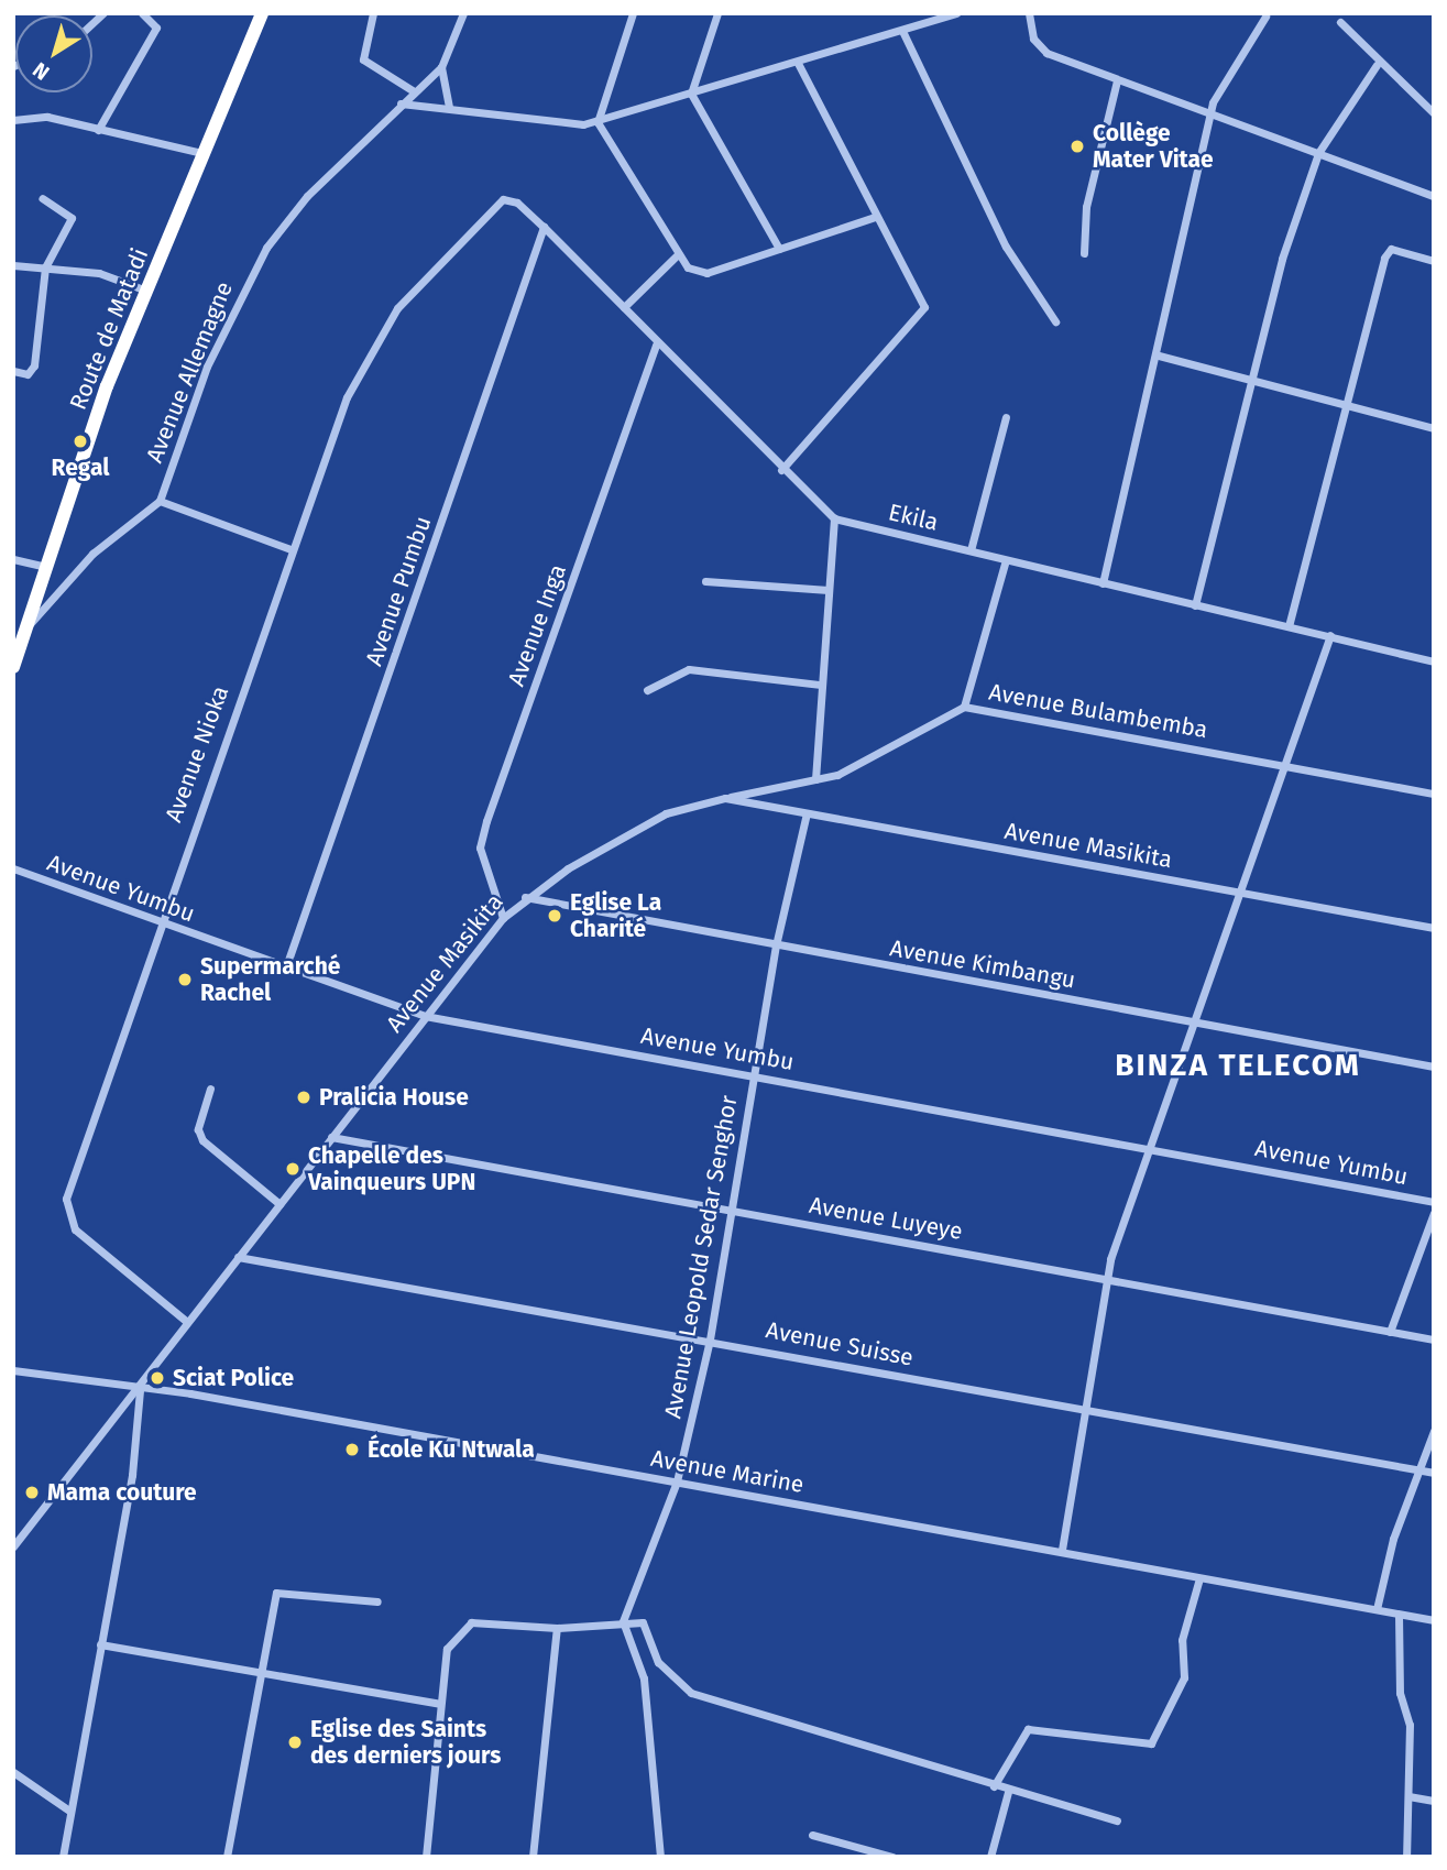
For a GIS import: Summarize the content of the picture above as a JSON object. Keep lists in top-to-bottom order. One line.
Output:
{"streets":{"highway":["Route de Matadi"],"street":["Avenue Allemagne","Ekila","Avenue Pumbu","Avenue Inga","Avenue Bulambemba","Avenue Nioka","Avenue Masikita","Avenue Yumbu","Avenue Kimbangu","Avenue Luyeye","Avenue Leopold Sedar Senghor","Avenue Suisse","Avenue Marine"]},"crossings":[["Ekila","Avenue Pumbu"],["Ekila","Avenue Inga"],["Ekila","Avenue Nioka"],["Avenue Pumbu","Avenue Yumbu"],["Avenue Inga","Avenue Masikita"],["Avenue Bulambemba","Avenue Masikita"],["Avenue Nioka","Avenue Masikita"],["Avenue Nioka","Avenue Yumbu"],["Avenue Masikita","Avenue Yumbu"],["Avenue Masikita","Avenue Kimbangu"],["Avenue Masikita","Avenue Luyeye"],["Avenue Masikita","Avenue Leopold Sedar Senghor"],["Avenue Masikita","Avenue Suisse"],["Avenue Masikita","Avenue Marine"],["Avenue Yumbu","Avenue Leopold Sedar Senghor"],["Avenue Kimbangu","Avenue Leopold Sedar Senghor"],["Avenue Luyeye","Avenue Leopold Sedar Senghor"],["Avenue Leopold Sedar Senghor","Avenue Suisse"],["Avenue Leopold Sedar Senghor","Avenue Marine"]],"districts":["BINZA TELECOM"],"places":["Collège Mater Vitae","Regal","Eglise La Charité","Supermarché Rachel","Pralicia House","Chapelle des Vainqueurs UPN","Sciat Police","École Ku Ntwala","Mama couture","Eglise des Saints des derniers jours"],"north":"bottom left"}
